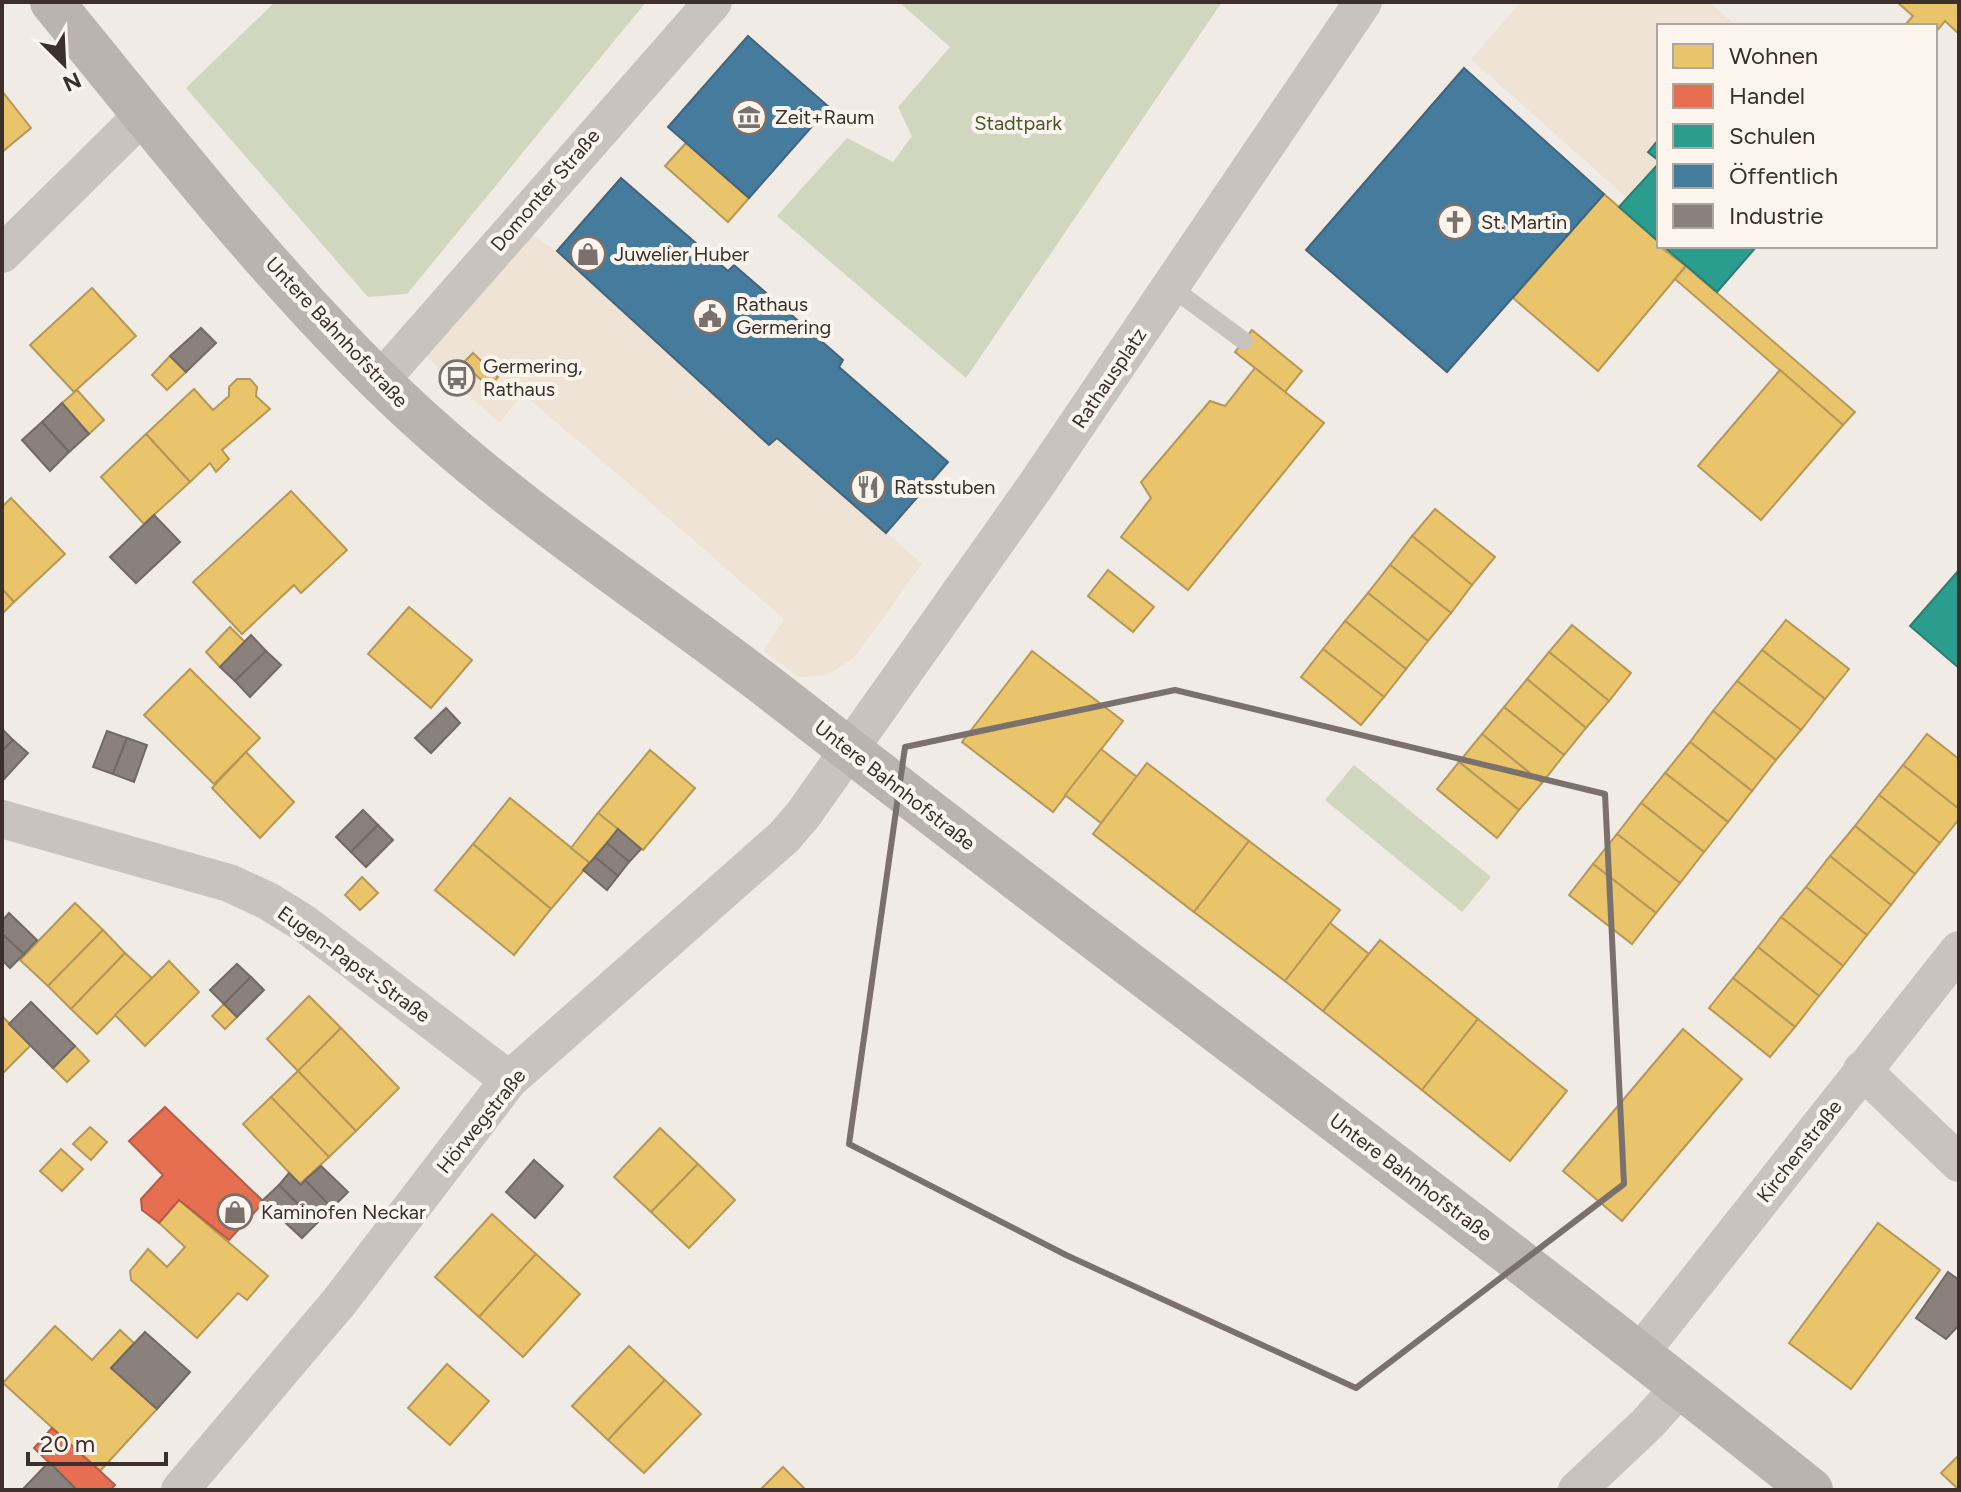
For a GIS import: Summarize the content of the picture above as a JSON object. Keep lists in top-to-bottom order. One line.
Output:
{"streets":{"street":["Domonter Straße","Untere Bahnhofstraße","Rathausplatz","Eugen-Papst-Straße","Hörwegstraße","Kirchenstraße"]},"crossings":[["Domonter Straße","Untere Bahnhofstraße"],["Untere Bahnhofstraße","Rathausplatz"],["Untere Bahnhofstraße","Hörwegstraße"],["Untere Bahnhofstraße","Kirchenstraße"],["Rathausplatz","Hörwegstraße"],["Eugen-Papst-Straße","Hörwegstraße"]],"parks":["Stadtpark"],"places":{"museum":["Zeit+Raum"],"church":["St. Martin"],"shop":["Juwelier Huber","Kaminofen Neckar"],"public building":["Rathaus Germering"],"bus stop":["Germering, Rathaus"],"restaurant":["Ratsstuben"]},"legend":["Wohnen","Handel","Schulen","Öffentlich","Industrie"],"scale_bar":"20 m","north":"bottom right"}
